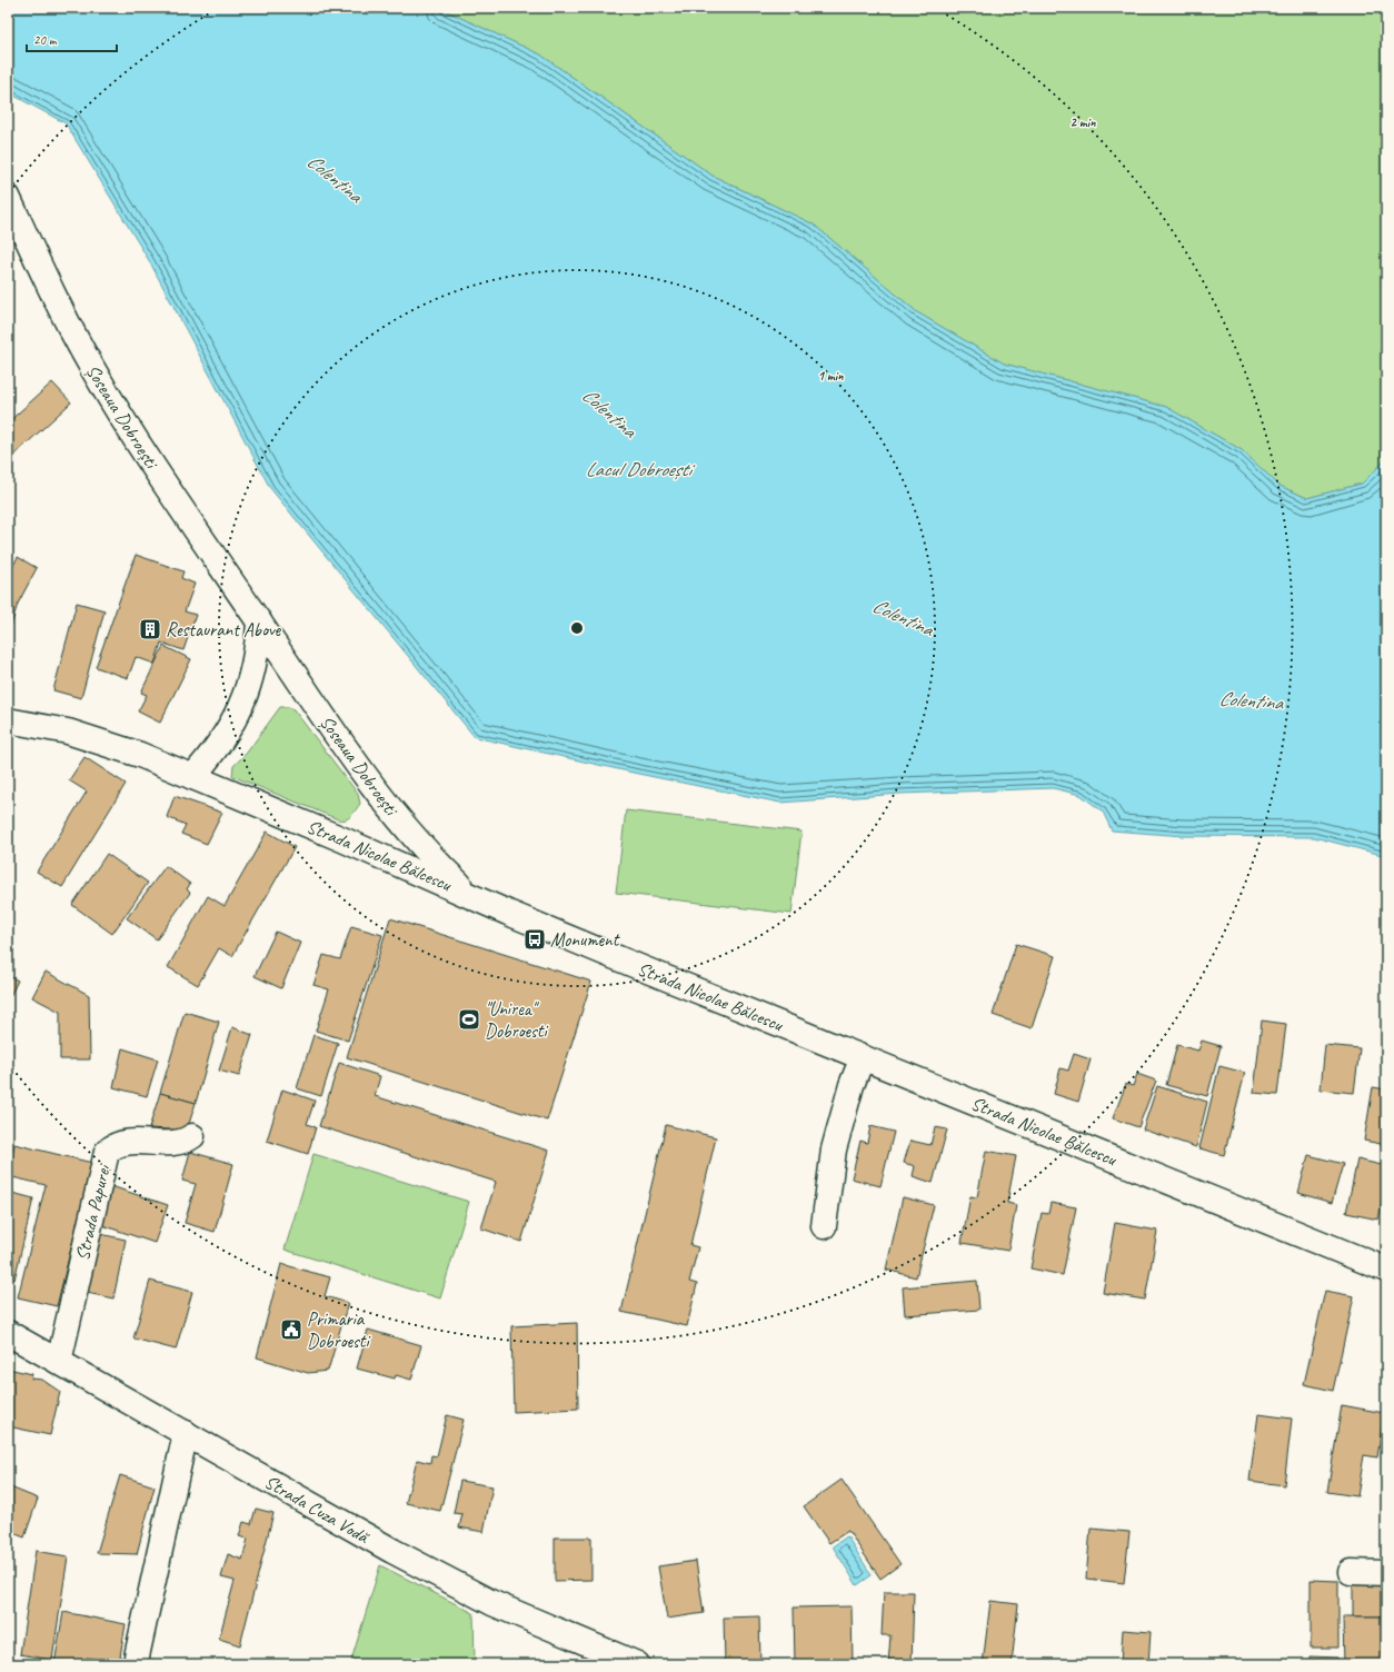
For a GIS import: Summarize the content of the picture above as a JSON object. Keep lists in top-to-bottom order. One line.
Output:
{"streets":{"street":["Șoseaua Dobroești","Strada Nicolae Bălcescu","Strada Papurei","Strada Cuza Vodă"]},"crossings":[["Șoseaua Dobroești","Strada Nicolae Bălcescu"],["Strada Papurei","Strada Cuza Vodă"]],"water":["Colentina","Lacul Dobroești"],"places":{"building":["Restaurant Above"],"bus stop":["Monument"],"sports":["\"Unirea\" Dobroesti"],"public building":["Primaria Dobroesti"]},"scale_bar":"20 m","rings":["2 min","1 min"]}
